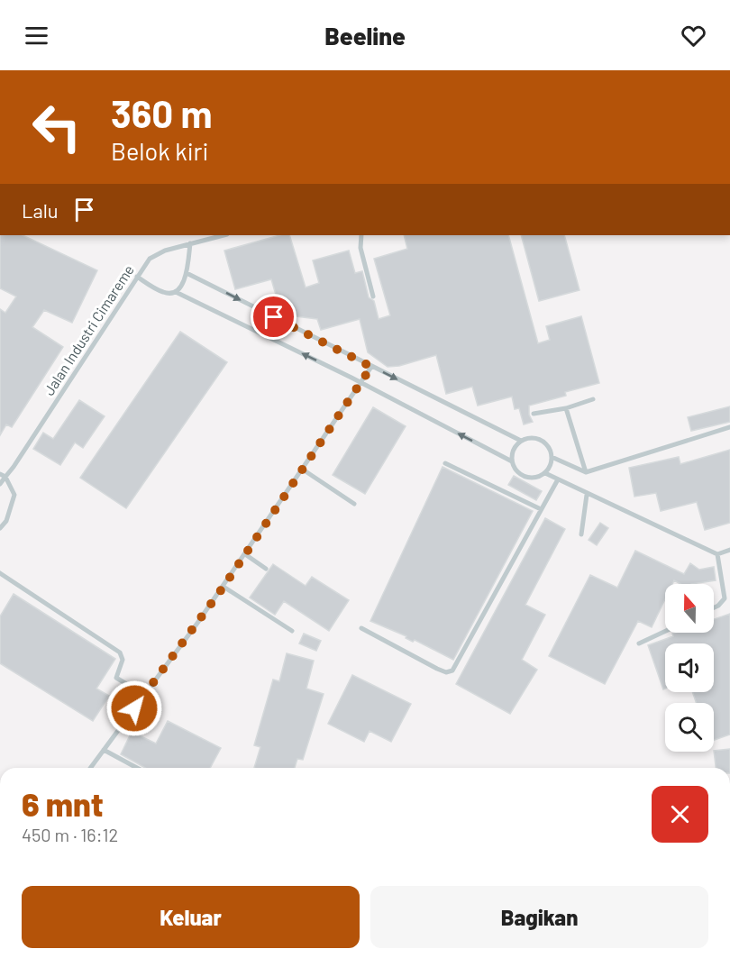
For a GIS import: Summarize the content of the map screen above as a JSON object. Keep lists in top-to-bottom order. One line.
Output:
{"streets":{"lane":["Jalan Industri Cimareme"]},"north":"top","page":{"header":"Beeline","turn":["360 m","Belok kiri"],"then":"Lalu","heading":["6 mnt","450 m · 16:12"],"buttons":["Keluar","Bagikan"]}}
